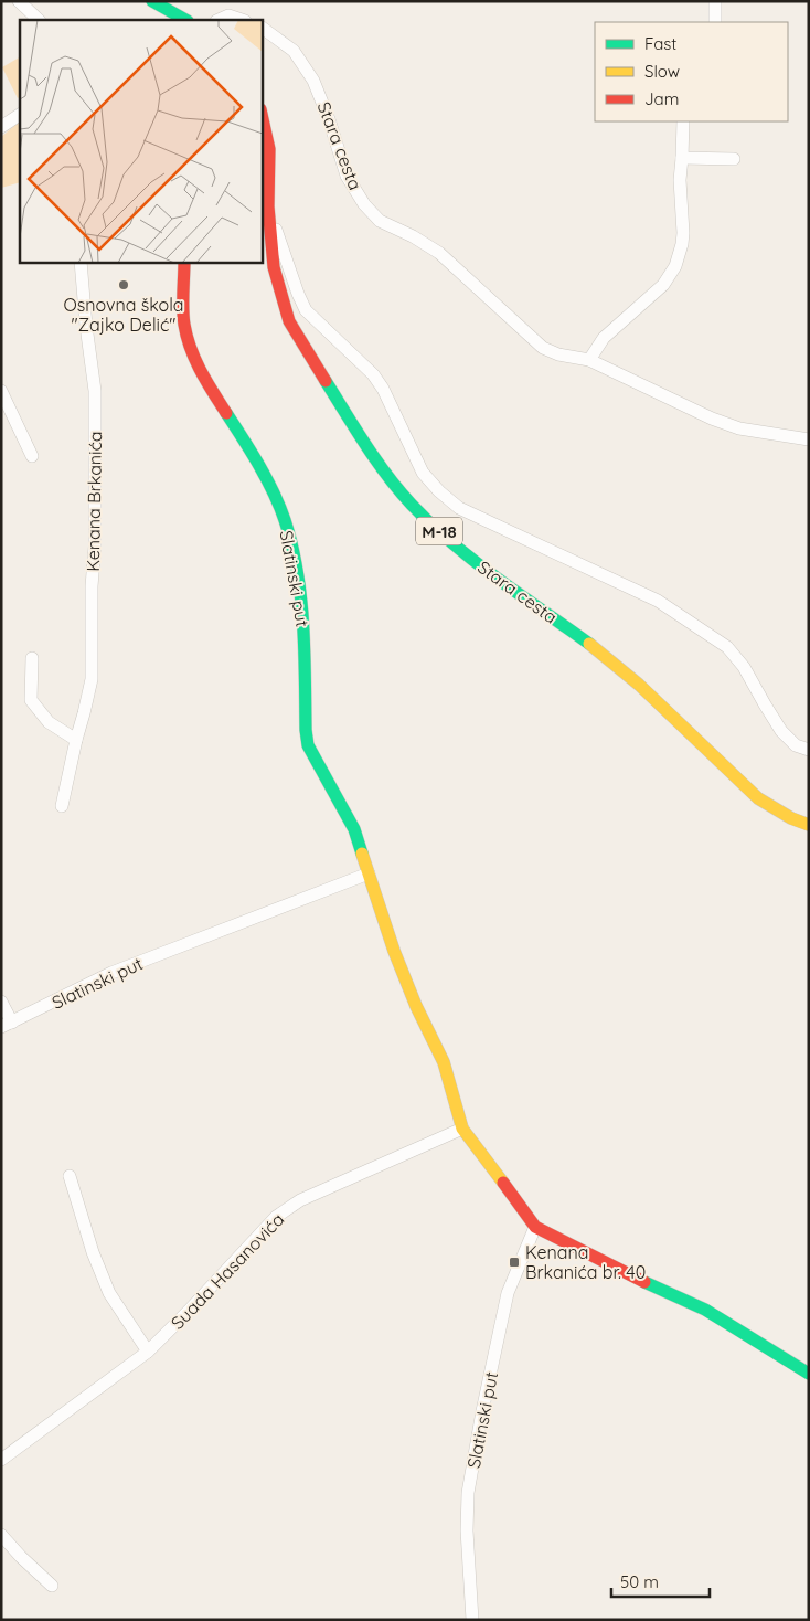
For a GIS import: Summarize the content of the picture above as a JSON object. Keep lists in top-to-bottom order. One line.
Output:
{"streets":{"street":["Stara cesta","Kenana Brkanića","M-18","Slatinski put","Suada Hasanovića"]},"crossings":[["Slatinski put","Suada Hasanovića"]],"places":{"other":["Osnovna škola \"Zajko Delić\""],"transit":["Kenana Brkanića br. 40"]},"legend":["Fast","Slow","Jam"],"scale_bar":"50 m"}
